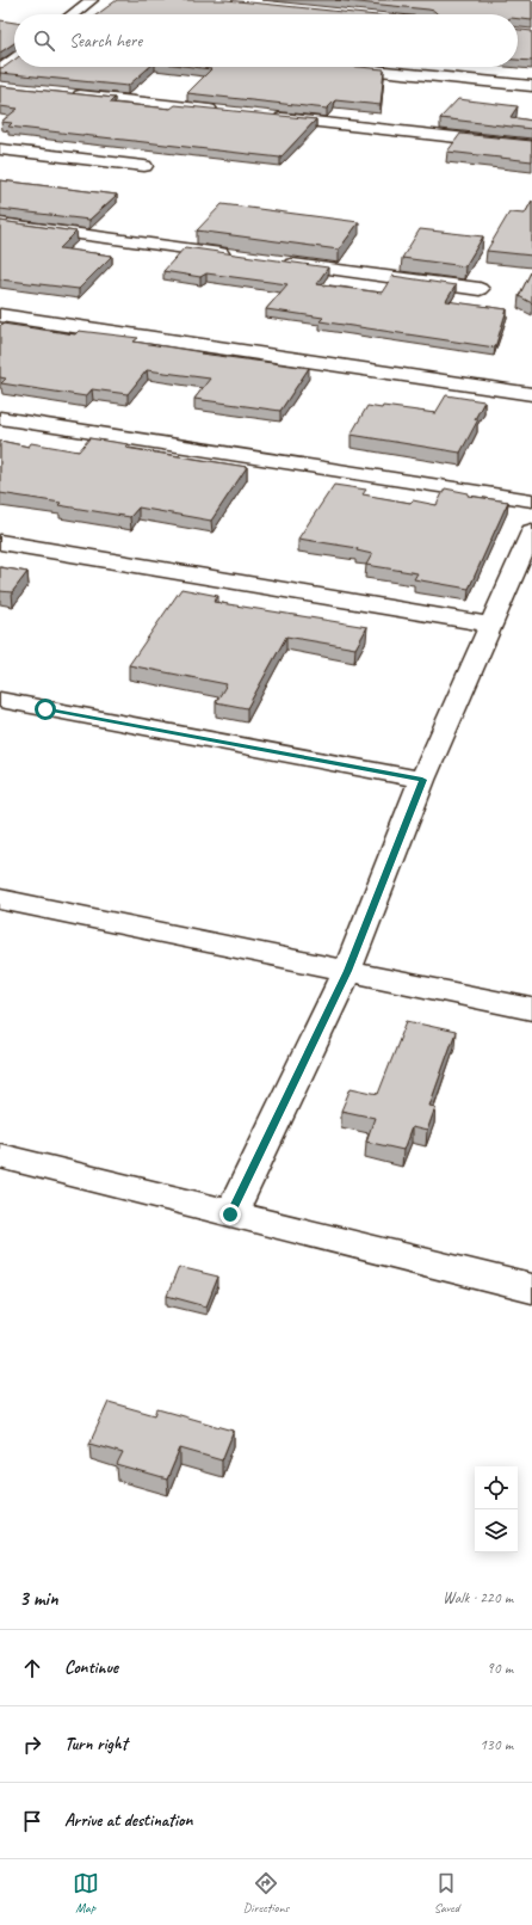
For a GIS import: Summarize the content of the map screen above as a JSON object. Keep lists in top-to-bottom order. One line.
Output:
{"page":{"search":"Search here","heading":["3 min","Walk · 220 m"],"list":[["Continue","90 m"],["Turn right","130 m"],"Arrive at destination"],"nav":["Map","Directions","Saved"]}}
